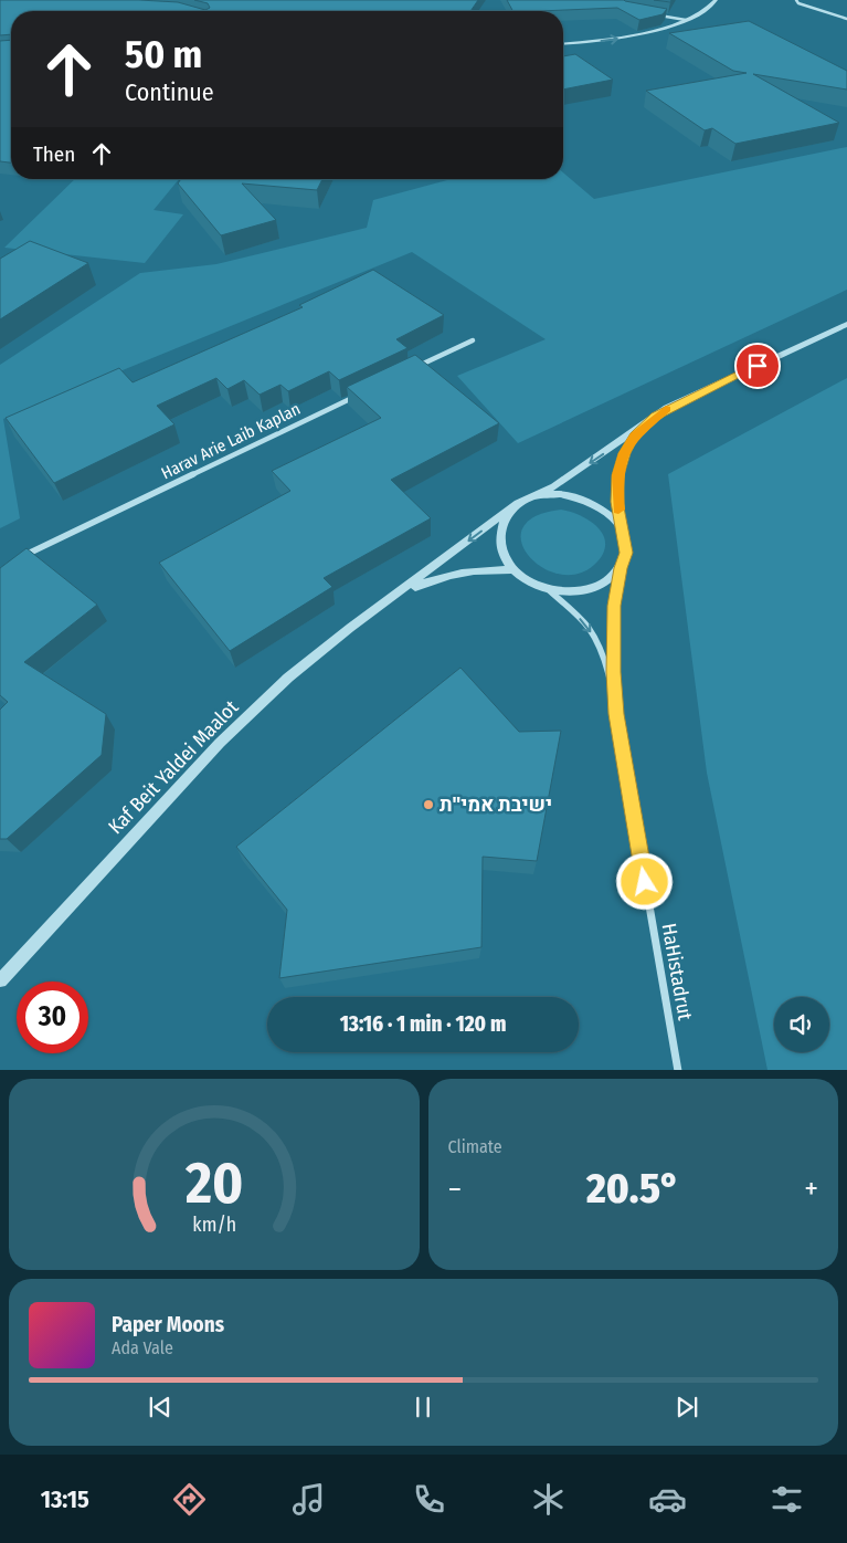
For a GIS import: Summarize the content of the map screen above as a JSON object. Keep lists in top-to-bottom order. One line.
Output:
{"streets":{"street":["Harav Arie Laib Kaplan","Kaf Beit Yaldei Maalot","HaHistadrut"]},"crossings":[["Kaf Beit Yaldei Maalot","HaHistadrut"]],"places":["ישיבת אמי\"ת"],"page":{"turn":["50 m","Continue"],"then":"Then","limit":"30","trip":"13:16 · 1 min · 120 m","tile":"Climate","heat":["−","20.5°","+"],"song":["Paper Moons","Ada Vale"],"tabs":"13:15","gauge":["20","km/h"]}}
